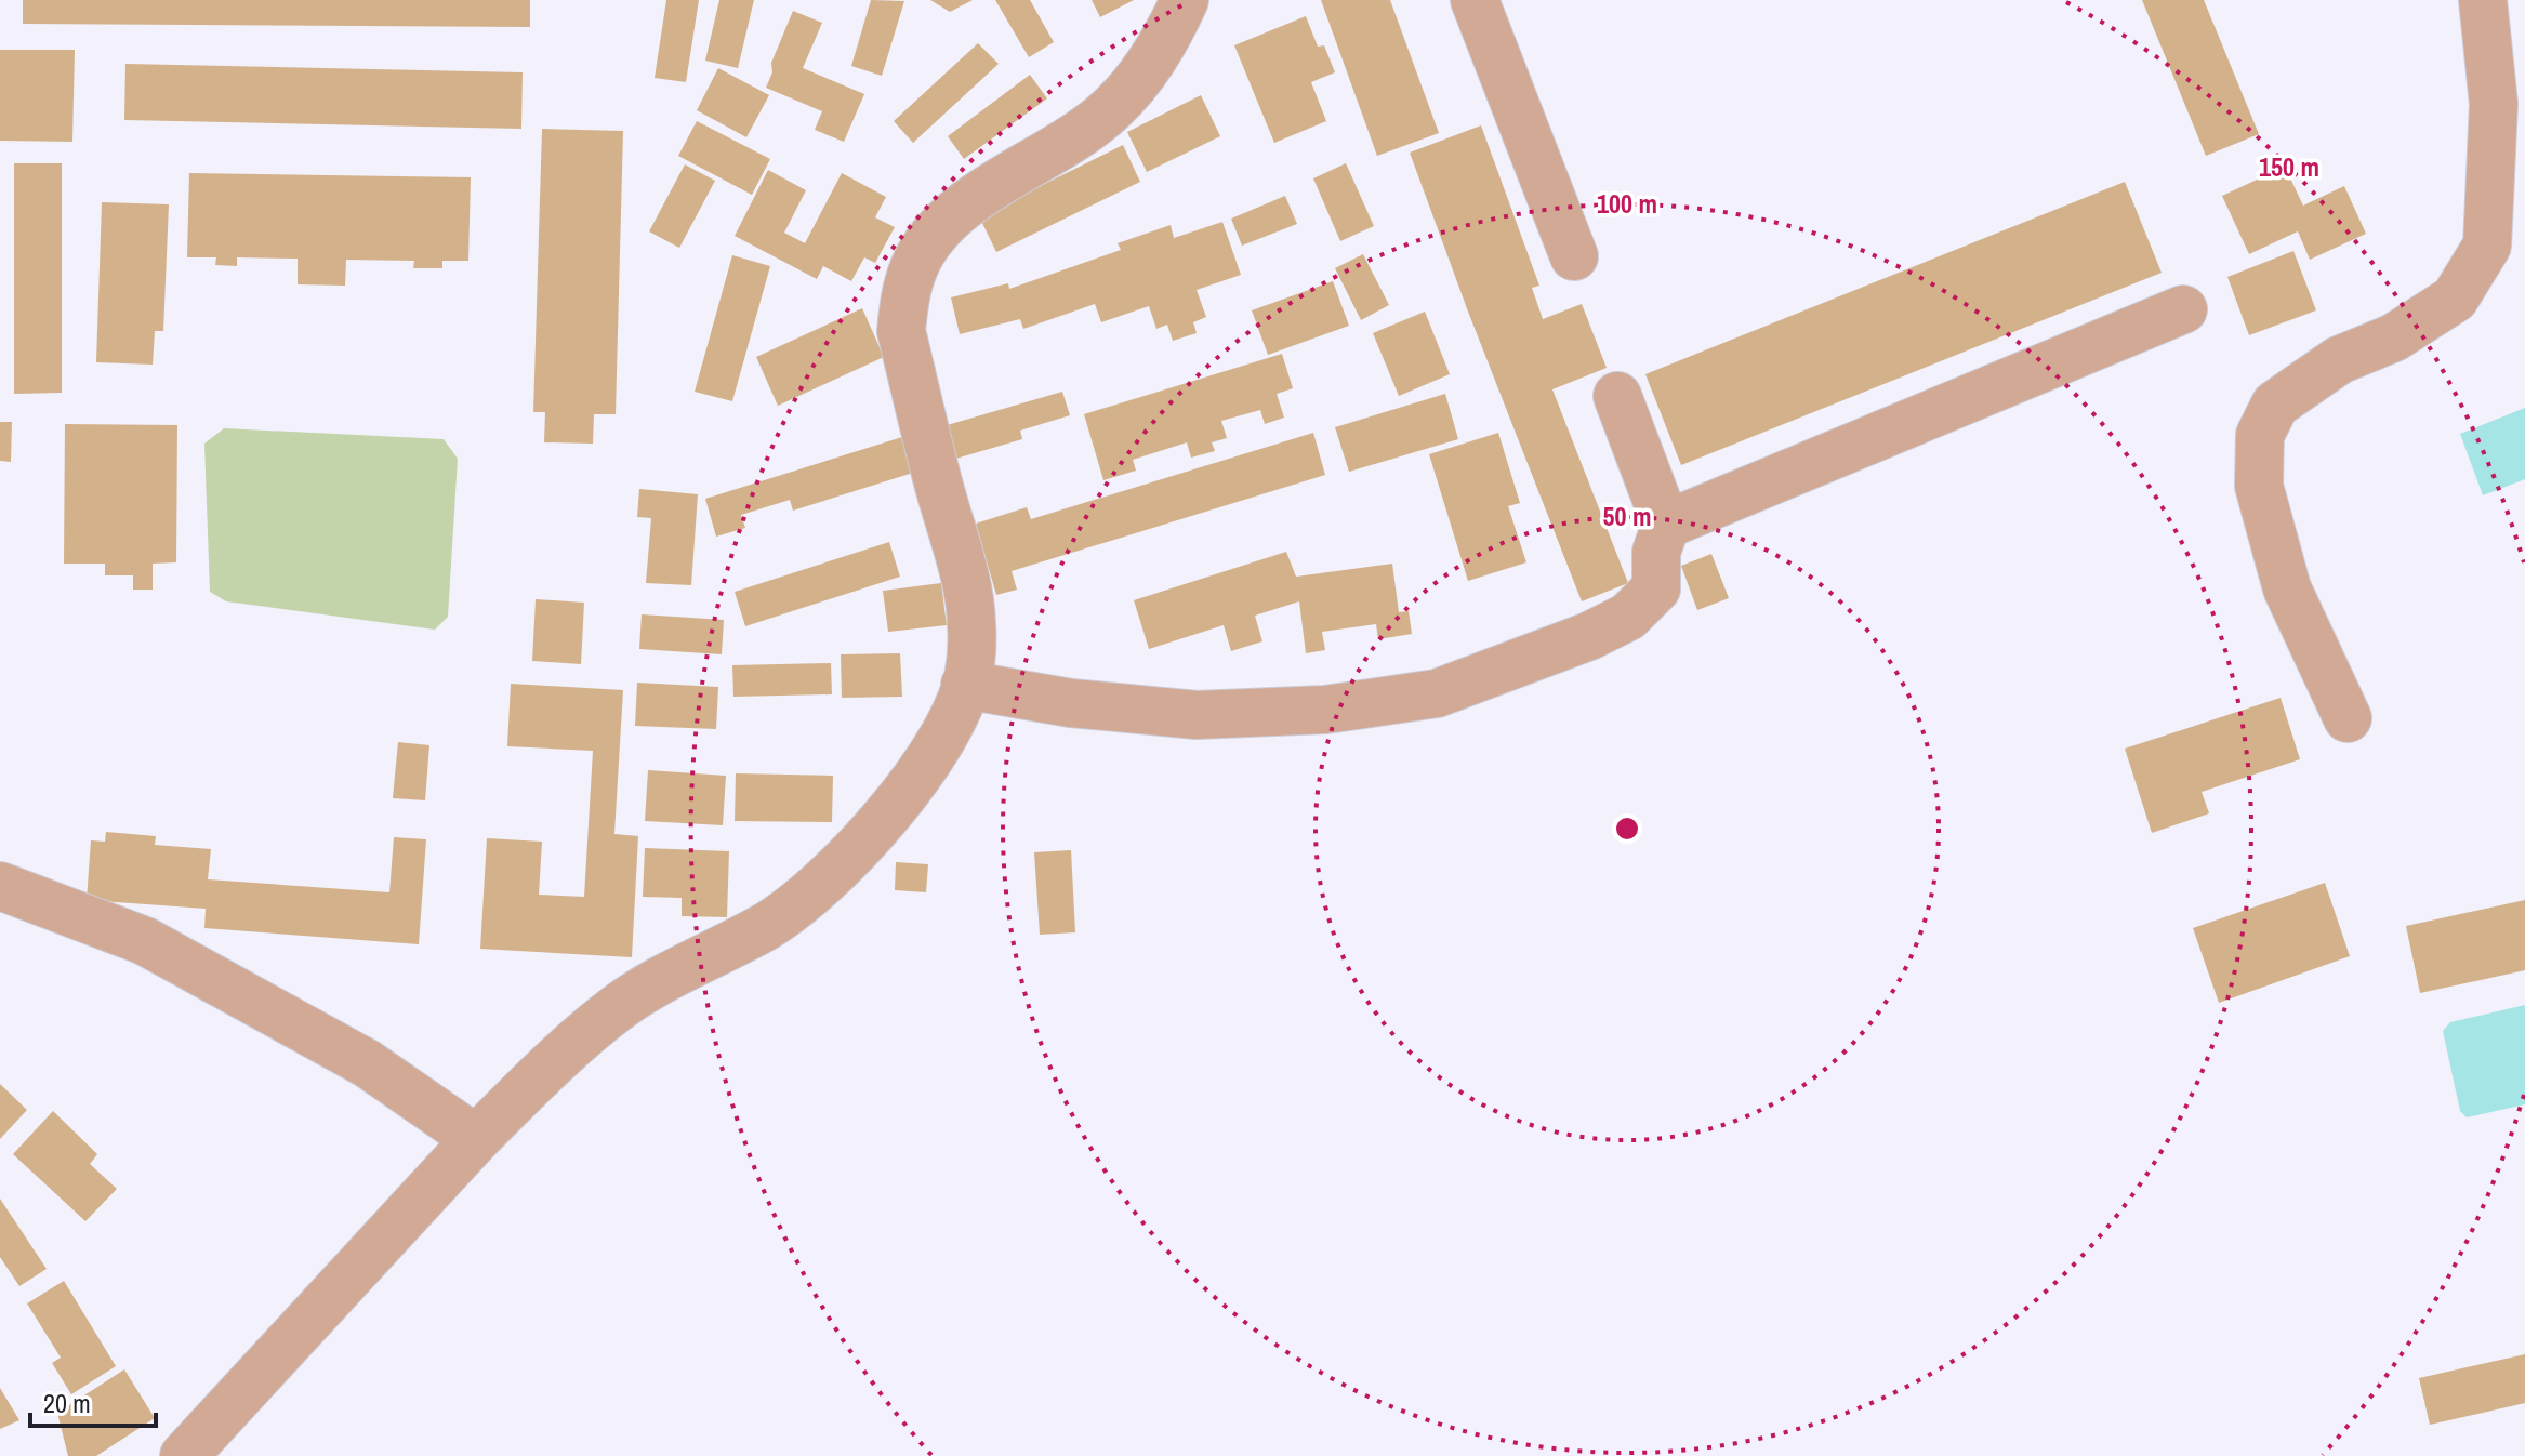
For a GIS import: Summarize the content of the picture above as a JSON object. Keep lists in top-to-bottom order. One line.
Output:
{"scale_bar":"20 m","rings":["150 m","100 m","50 m"]}
